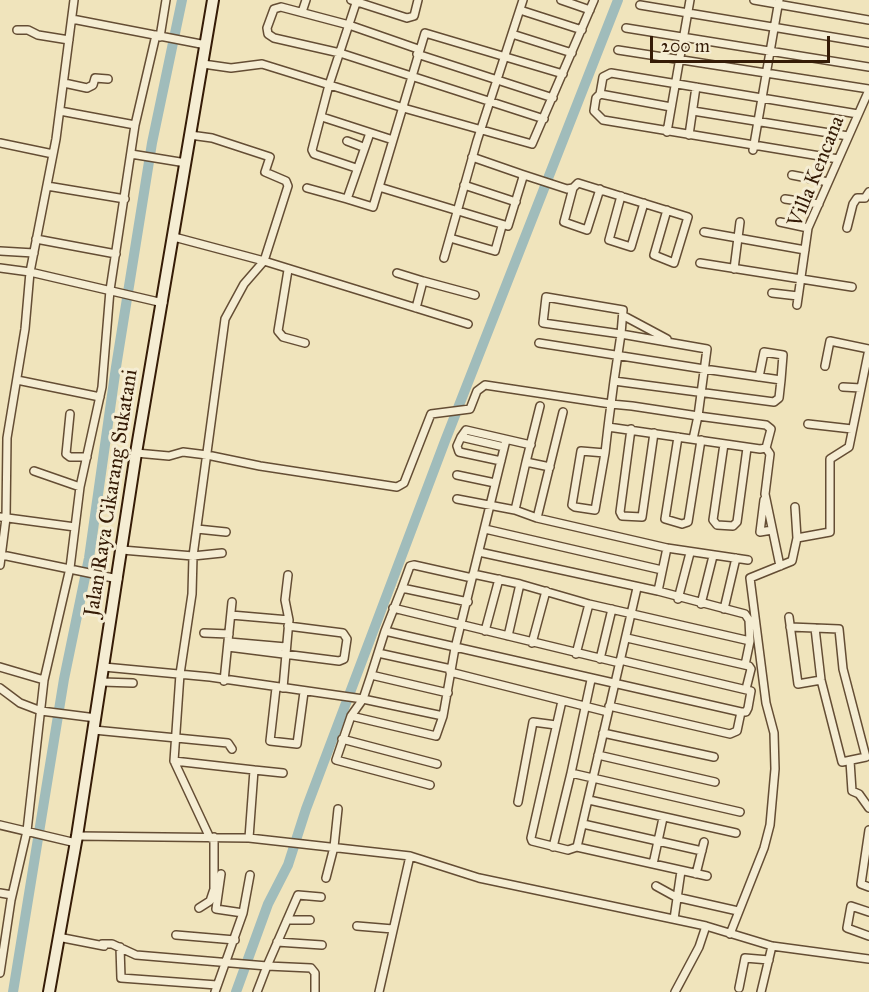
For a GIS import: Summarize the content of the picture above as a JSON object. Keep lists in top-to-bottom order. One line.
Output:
{"streets":{"main road":["Jalan Raya Cikarang Sukatani"],"street":["Villa Kencana"]},"scale_bar":"200 m"}
